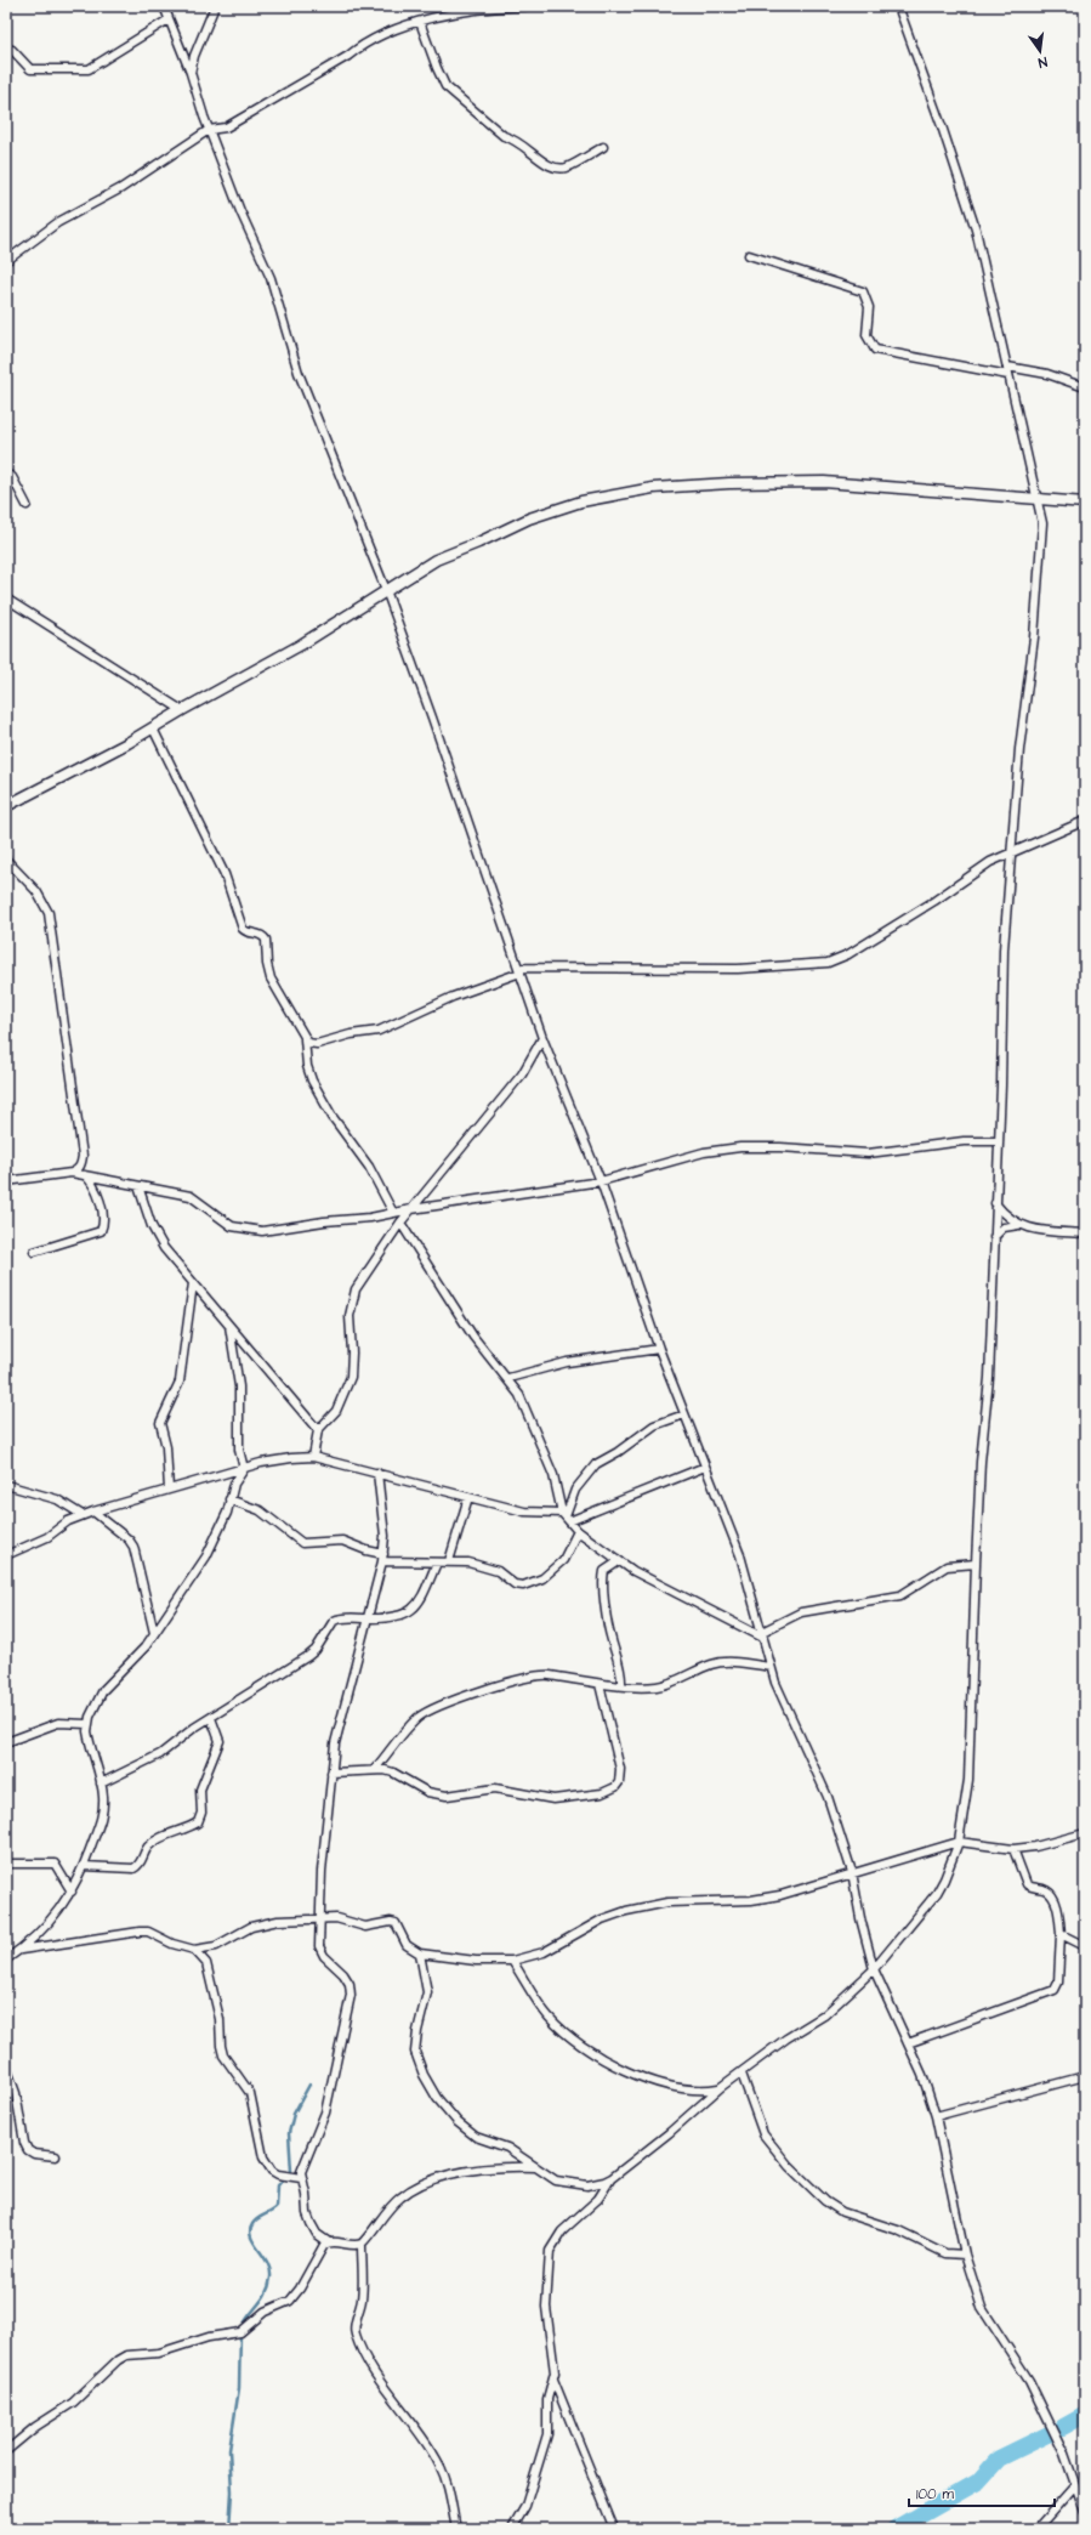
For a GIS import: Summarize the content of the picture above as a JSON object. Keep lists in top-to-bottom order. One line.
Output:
{"scale_bar":"100 m","north":"bottom"}
